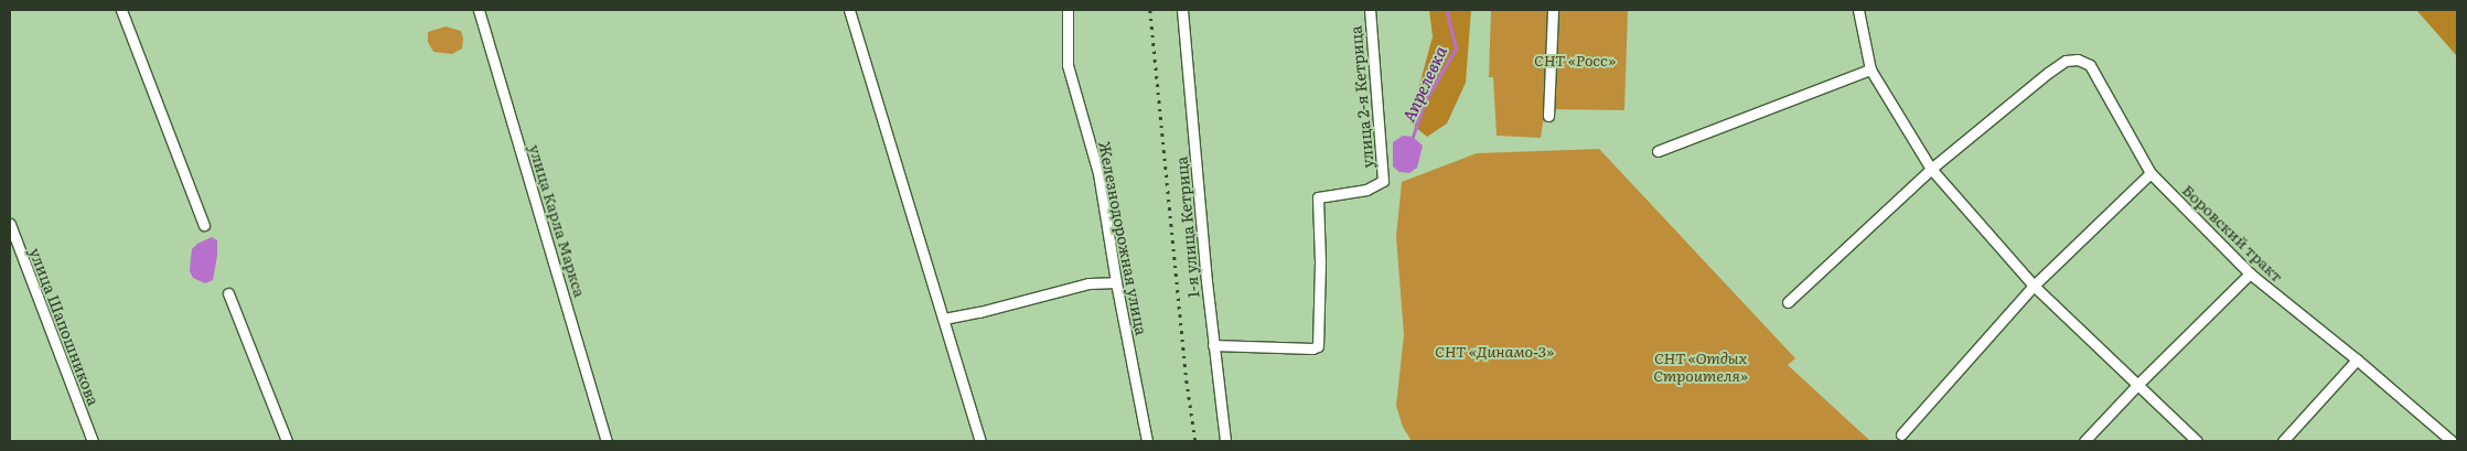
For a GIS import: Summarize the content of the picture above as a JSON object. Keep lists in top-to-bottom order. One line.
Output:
{"streets":{"street":["улица 2-я Кетрица","улица Карла Маркса","1-я улица Кетрица","Боровский тракт","Железнодорожная улица","улица Шапошникова"]},"crossings":[["улица 2-я Кетрица","1-я улица Кетрица"]],"water":["Апрелевка"],"parks":["СНТ «Росс»","СНТ «Динамо-3»","СНТ «Отдых Строителя»"]}
